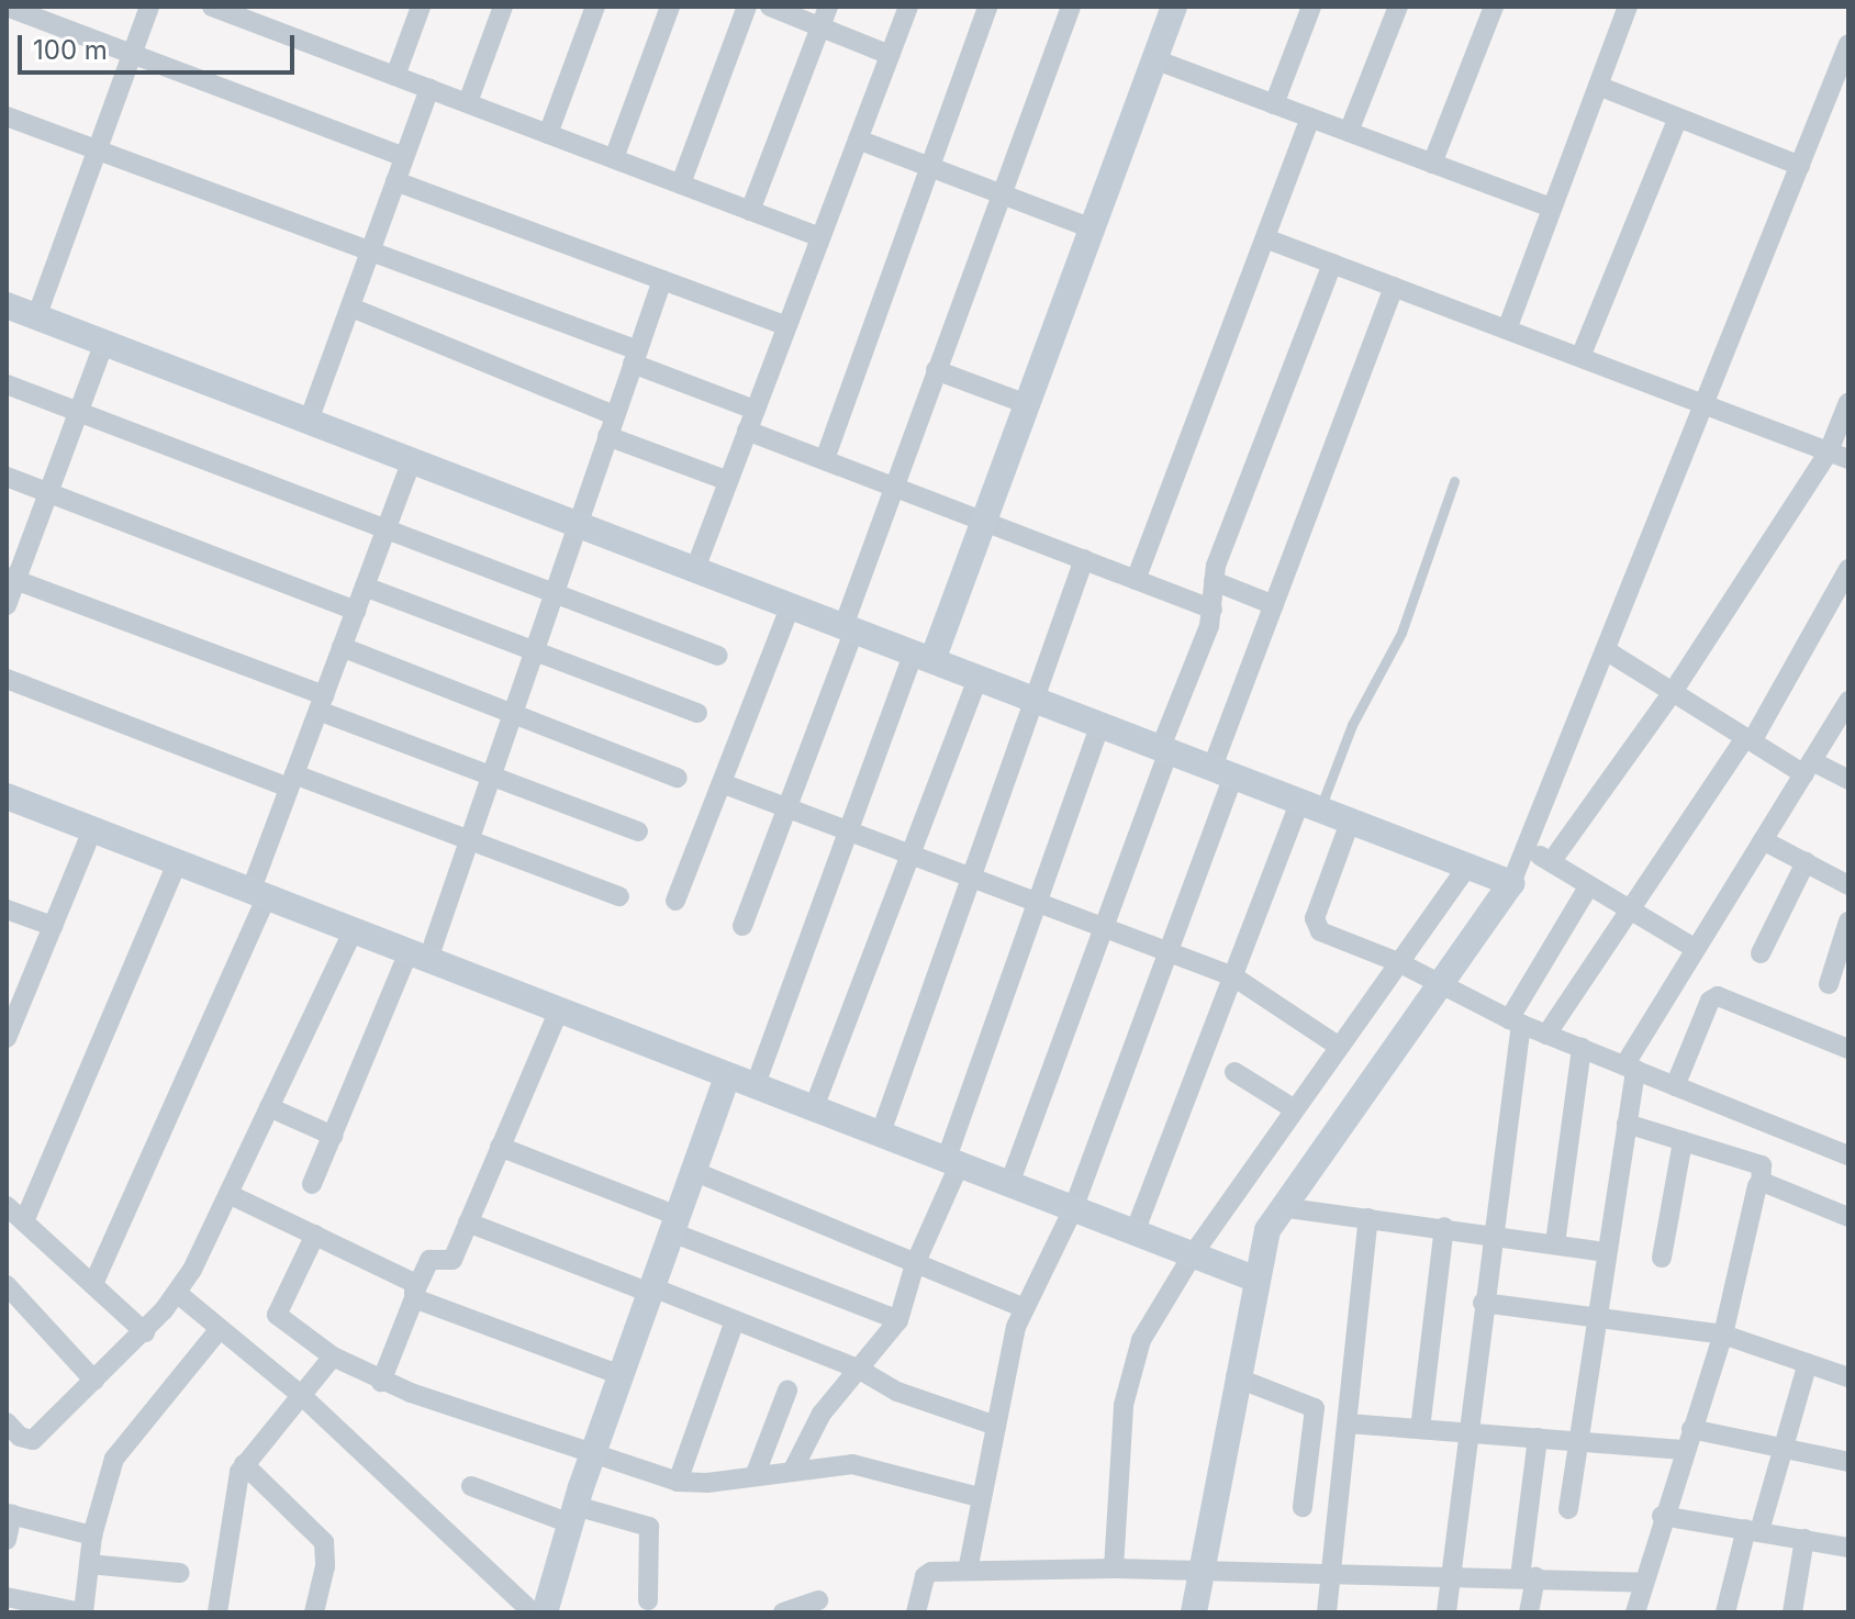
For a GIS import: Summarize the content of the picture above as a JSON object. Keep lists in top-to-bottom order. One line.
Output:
{"scale_bar":"100 m"}
